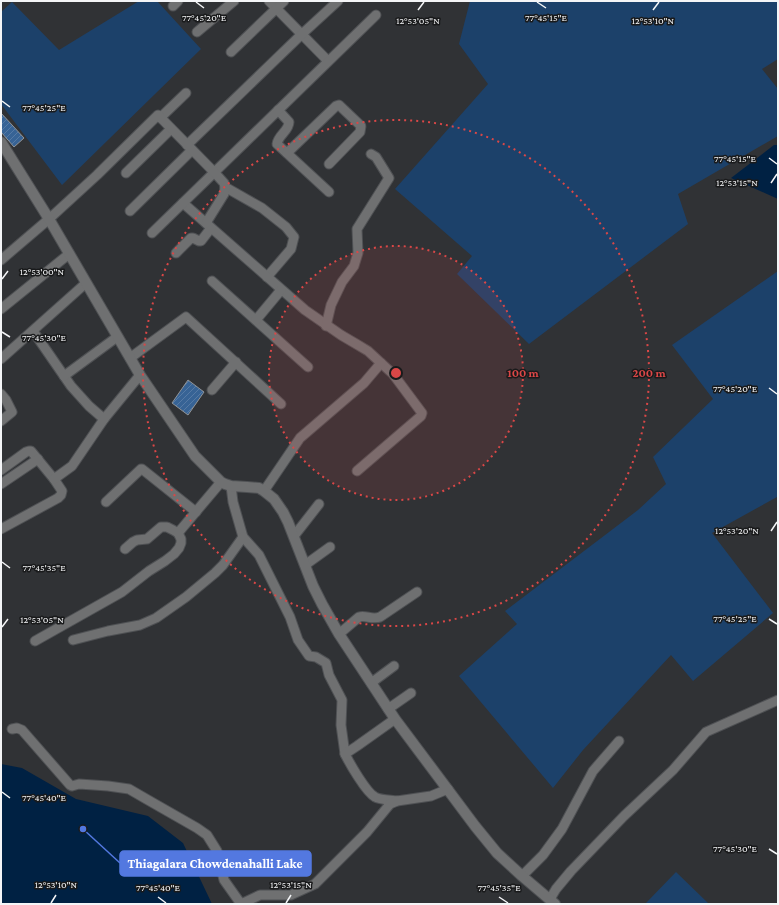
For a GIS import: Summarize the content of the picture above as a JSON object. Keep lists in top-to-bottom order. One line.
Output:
{"places":["Thiagalara Chowdenahalli Lake"],"coordinates":["77°45'20\"E","77°45'15\"E","12°53'05\"N","12°53'10\"N","77°45'25\"E","12°53'15\"N","12°53'00\"N","77°45'30\"E","12°53'20\"N","77°45'35\"E","77°45'40\"E"],"rings":["100 m","200 m"]}
